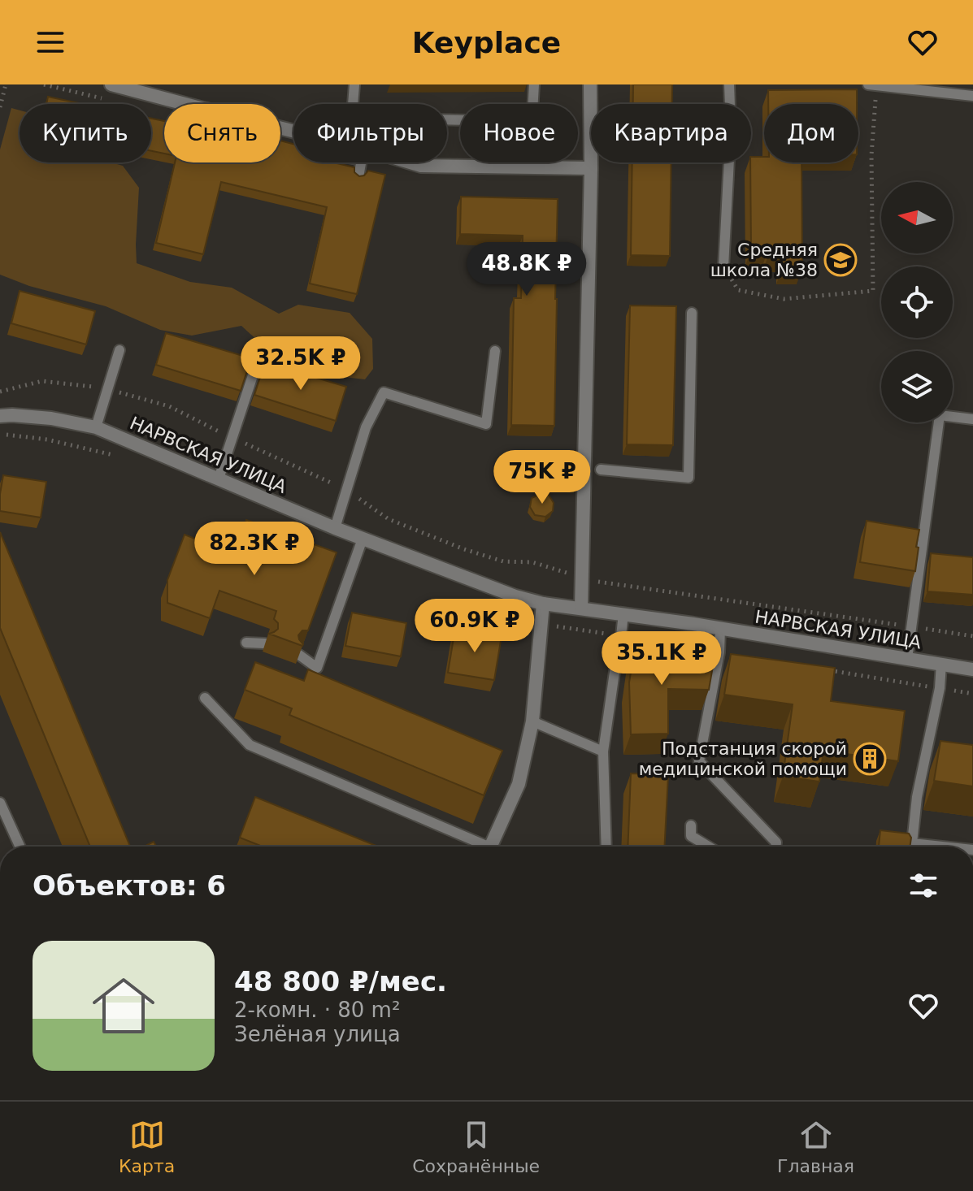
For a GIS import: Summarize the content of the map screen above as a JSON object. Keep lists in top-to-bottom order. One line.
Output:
{"streets":{"street":["НАРВСКАЯ УЛИЦА"]},"places":{"school or university":["Средняя школа №38"],"building":["Подстанция скорой медицинской помощи"]},"north":"left","page":{"header":"Keyplace","chip":["Купить","Снять","Фильтры","Новое","Квартира","Дом"],"price":["48.8K ₽","32.5K ₽","75K ₽","82.3K ₽","60.9K ₽","35.1K ₽"],"heading":"Объектов: 6","list":[{"name":"48 800 ₽/мес.","note":"2-комн. · 80 m² · Зелёная улица"}],"tabs":["Карта","Сохранённые","Главная"]}}
